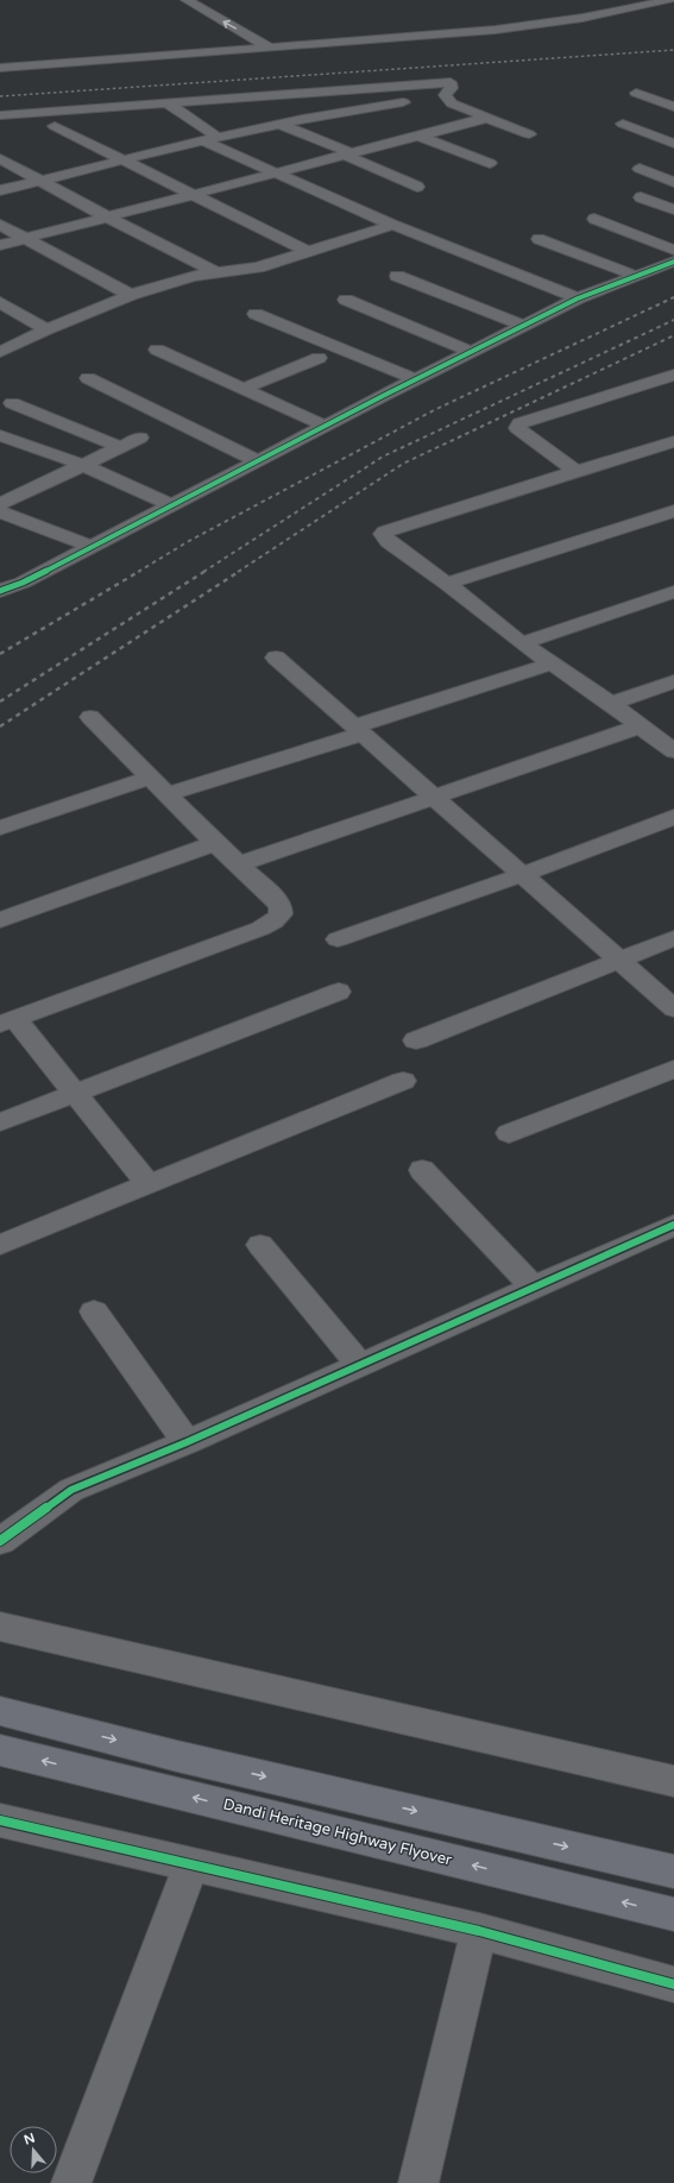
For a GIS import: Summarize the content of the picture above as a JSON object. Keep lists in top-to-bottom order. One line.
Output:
{"streets":{"main road":["Dandi Heritage Highway Flyover"]},"north":"top"}
